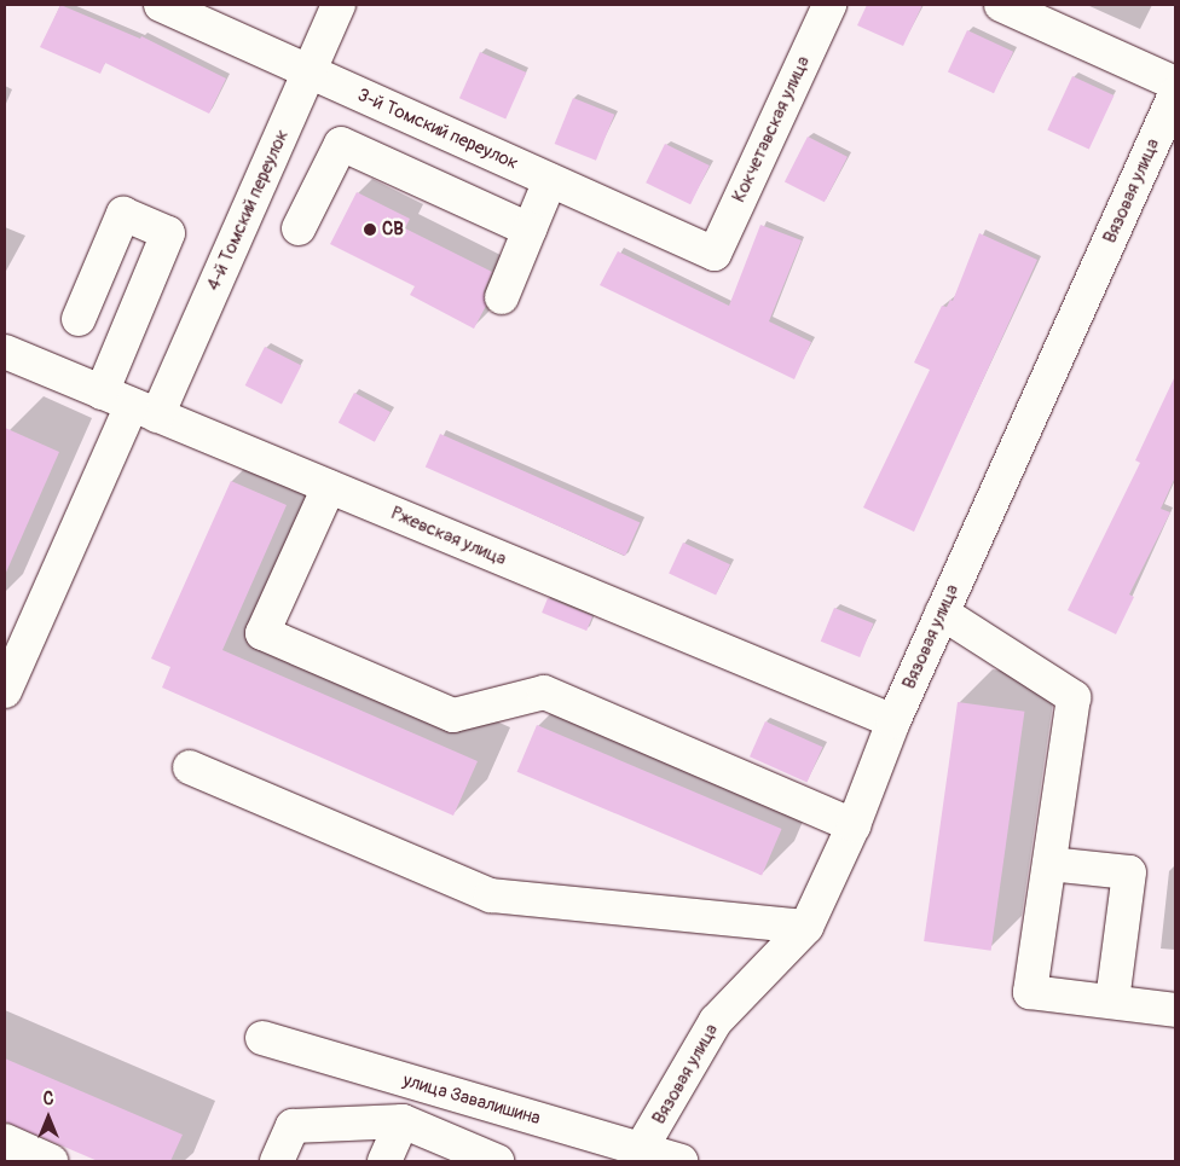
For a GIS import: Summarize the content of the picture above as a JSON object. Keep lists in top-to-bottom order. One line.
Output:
{"streets":{"street":["3-й Томский переулок","Кокчетавская улица","Вязовая улица","4-й Томский переулок","Ржевская улица","улица Завалишина"]},"crossings":[["3-й Томский переулок","Кокчетавская улица"],["3-й Томский переулок","4-й Томский переулок"],["Вязовая улица","Ржевская улица"],["Вязовая улица","улица Завалишина"],["4-й Томский переулок","Ржевская улица"]],"places":["СВ"],"north":"top"}
